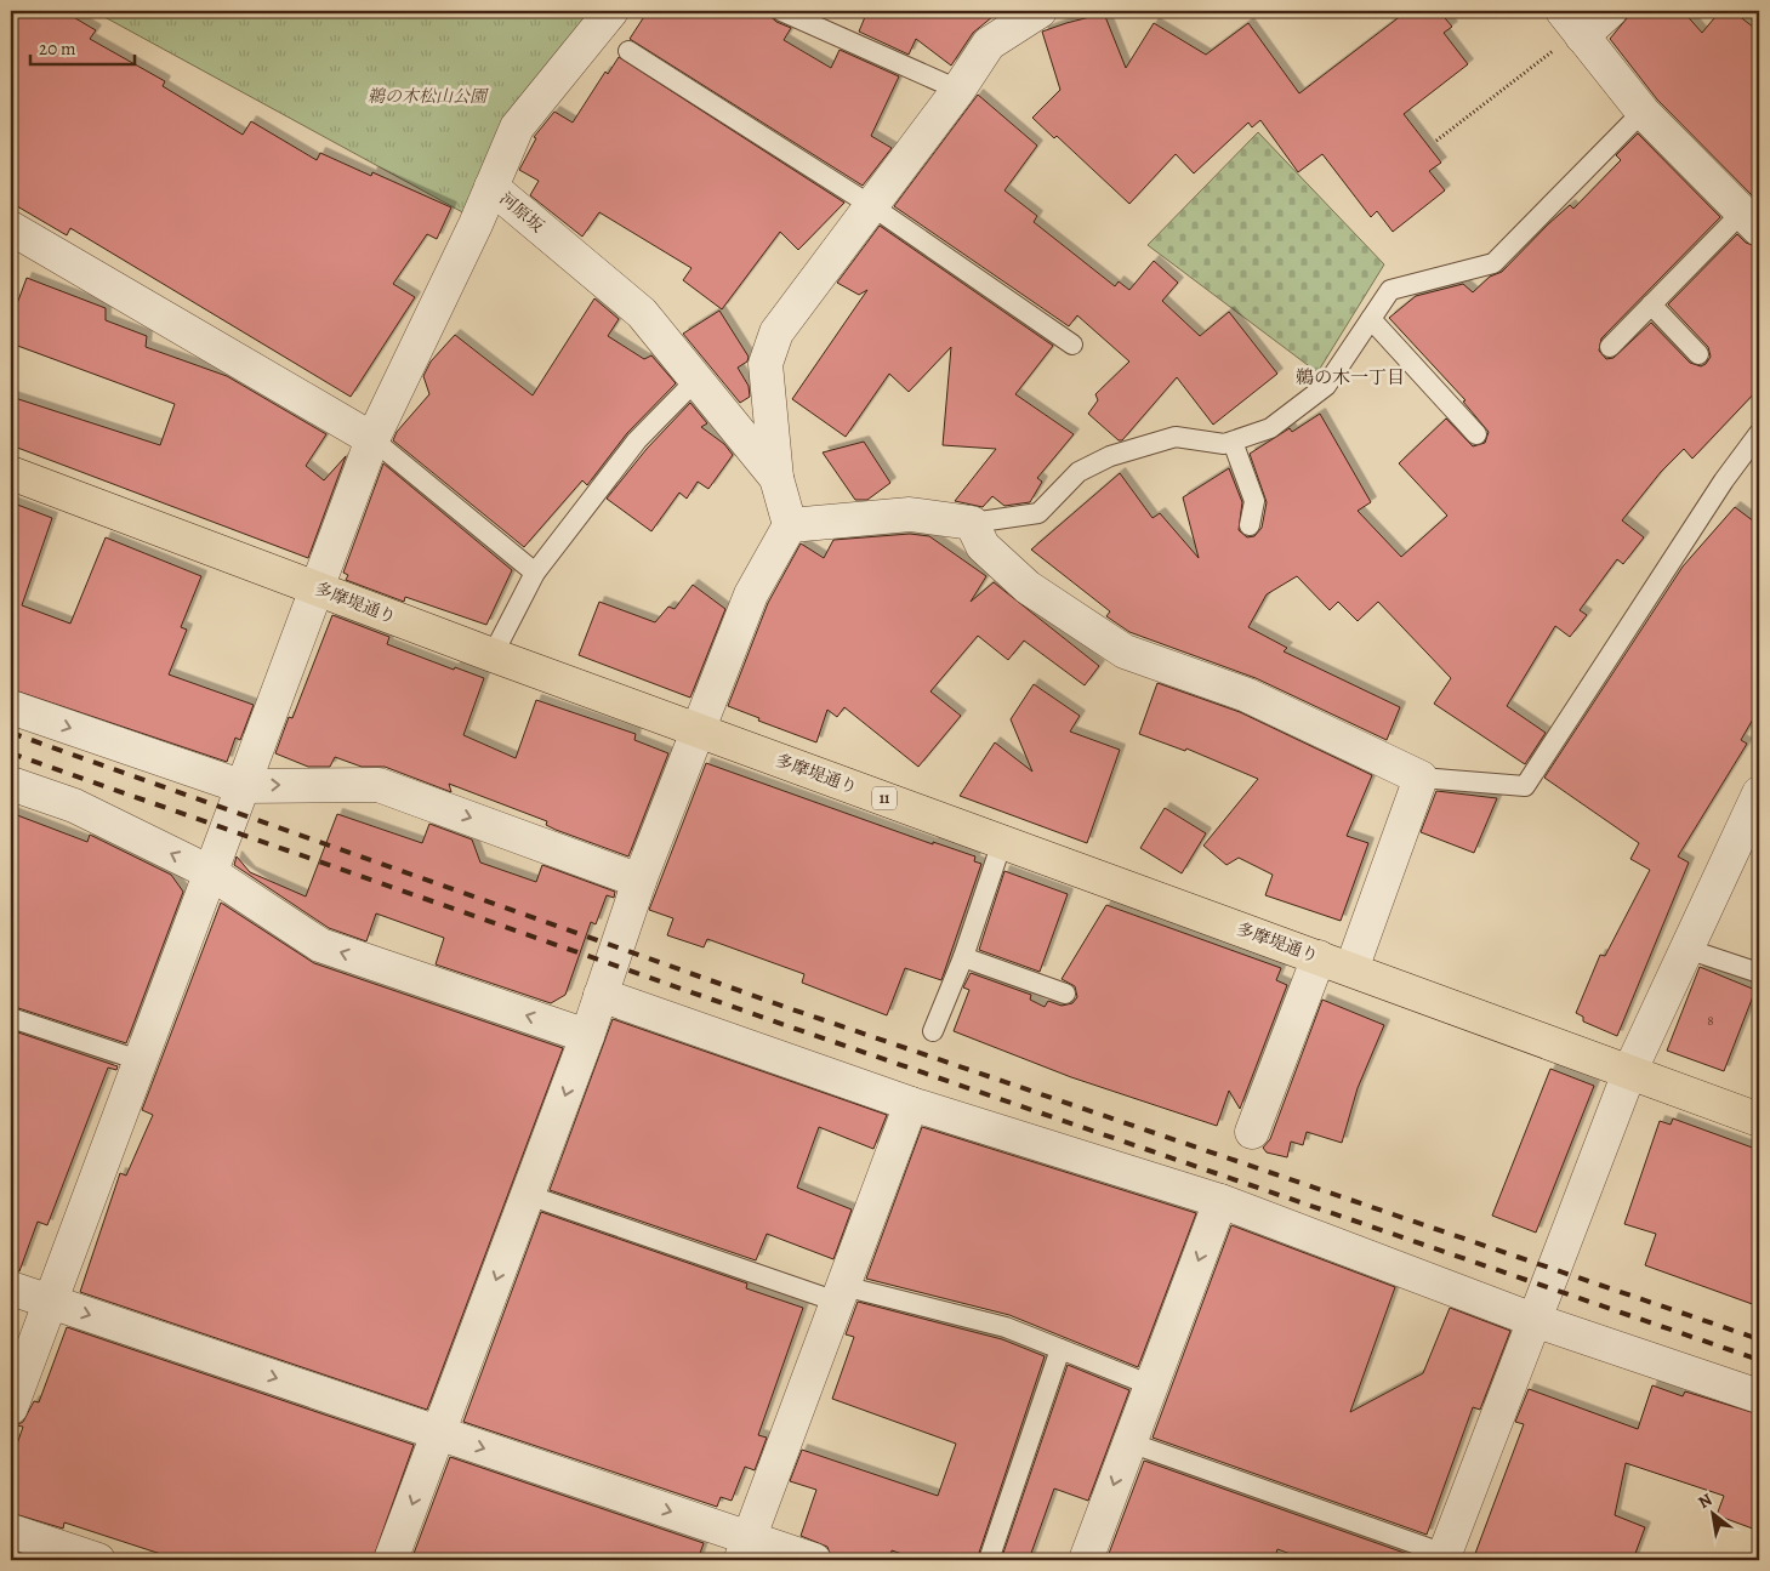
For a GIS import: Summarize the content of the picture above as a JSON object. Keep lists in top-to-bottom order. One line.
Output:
{"streets":{"main road":["多摩堤通り","11"],"street":["河原坂"]},"districts":["鵜の木一丁目"],"parks":["鵜の木松山公園"],"house_numbers":["8"],"scale_bar":"20 m","north":"top left"}
